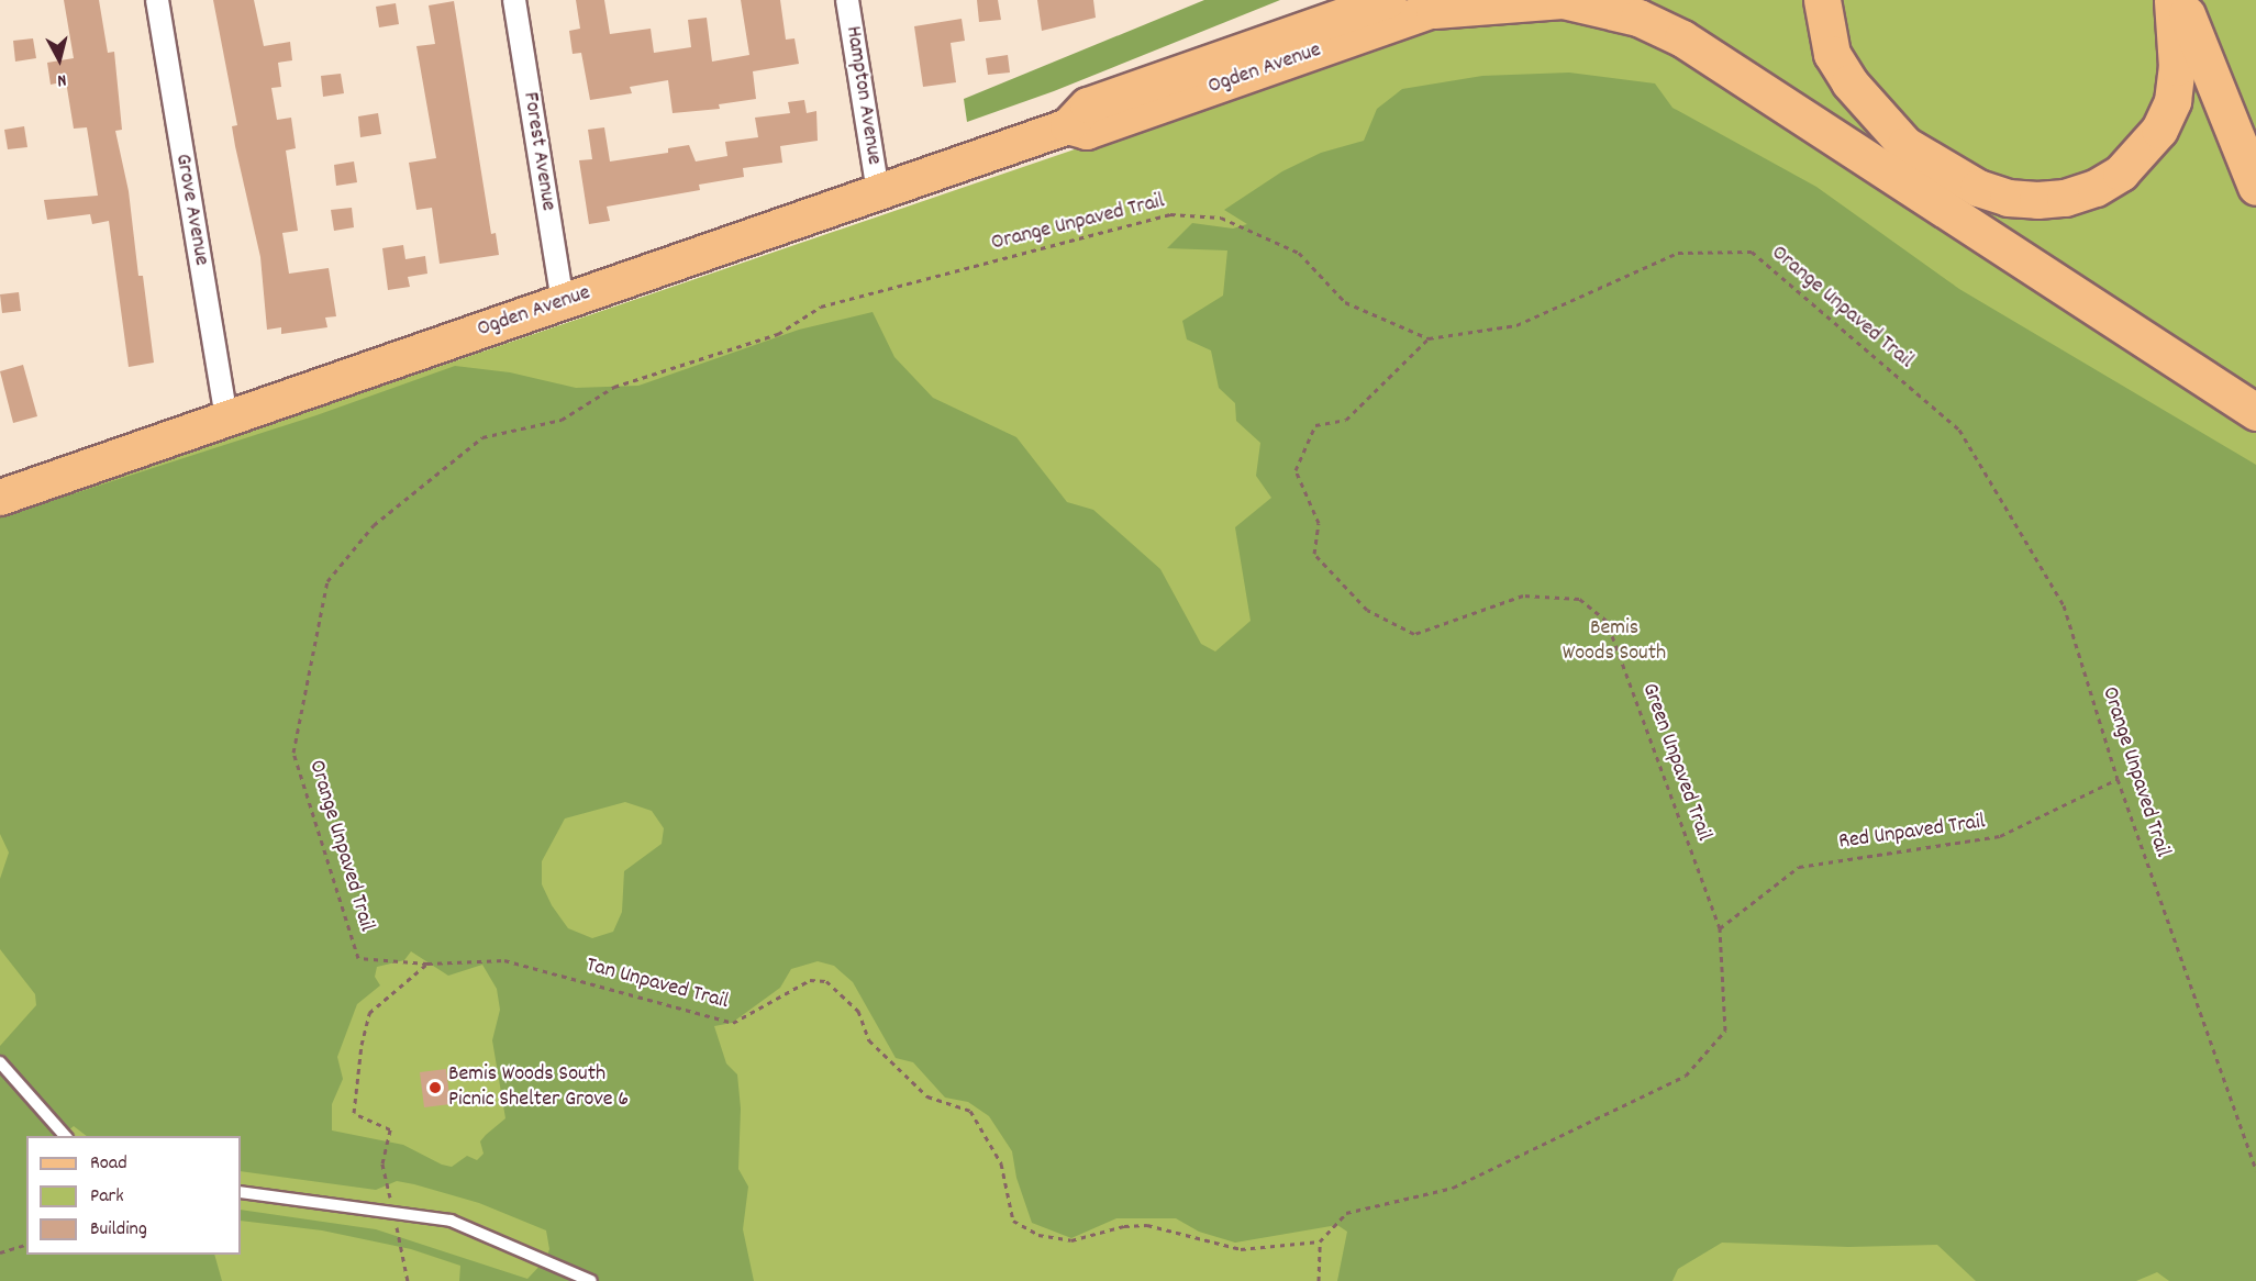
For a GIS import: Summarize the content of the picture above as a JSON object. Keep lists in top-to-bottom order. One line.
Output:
{"streets":{"main road":["Ogden Avenue"],"street":["Hampton Avenue","Forest Avenue","Grove Avenue"],"path":["Orange Unpaved Trail","Green Unpaved Trail","Red Unpaved Trail","Tan Unpaved Trail"]},"crossings":[["Ogden Avenue","Hampton Avenue"],["Ogden Avenue","Forest Avenue"],["Ogden Avenue","Grove Avenue"],["Orange Unpaved Trail","Green Unpaved Trail"],["Orange Unpaved Trail","Red Unpaved Trail"],["Orange Unpaved Trail","Tan Unpaved Trail"],["Green Unpaved Trail","Red Unpaved Trail"],["Green Unpaved Trail","Tan Unpaved Trail"]],"parks":["Bemis Woods South"],"places":["Bemis Woods South Picnic Shelter Grove 6"],"legend":["Road","Park","Building"],"north":"bottom"}
